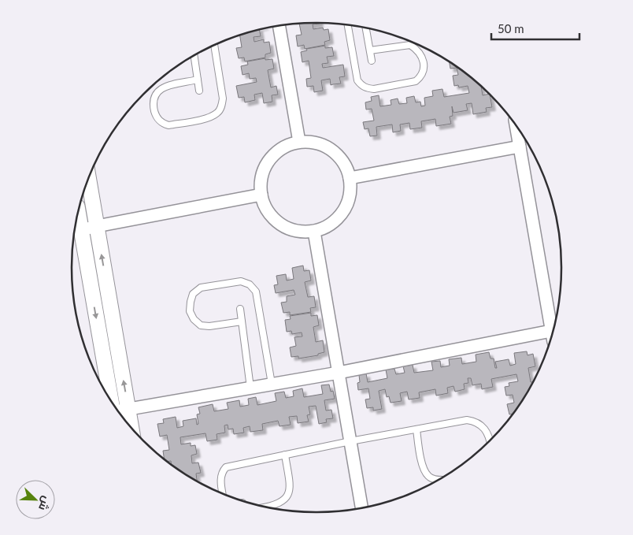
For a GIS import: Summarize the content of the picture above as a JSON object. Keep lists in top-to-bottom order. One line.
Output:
{"scale_bar":"50 m","north":"bottom right"}
